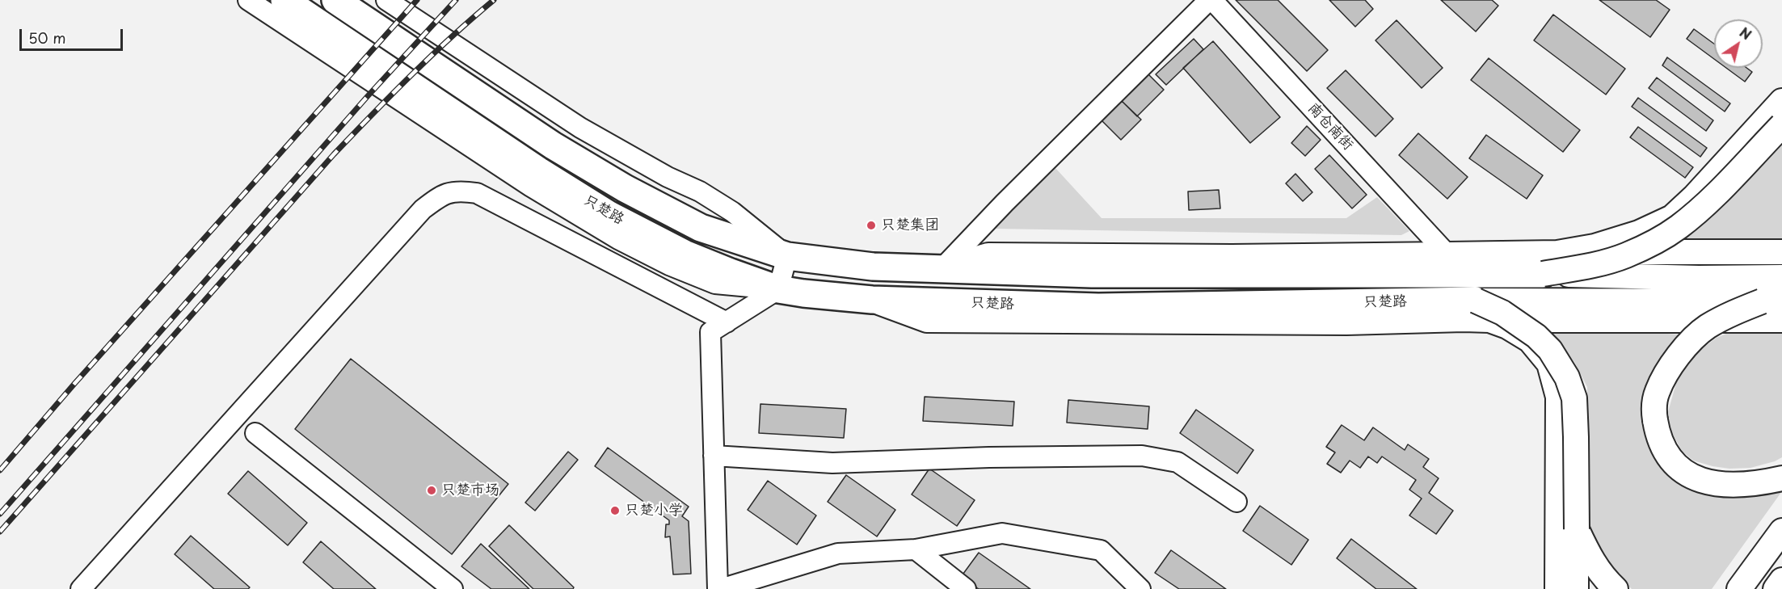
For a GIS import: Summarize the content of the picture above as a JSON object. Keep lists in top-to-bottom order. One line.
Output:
{"streets":{"highway":["只楚路"],"street":["南仓南街"]},"places":["只楚集团","只楚市场","只楚小学"],"scale_bar":"50 m","north":"top right"}
